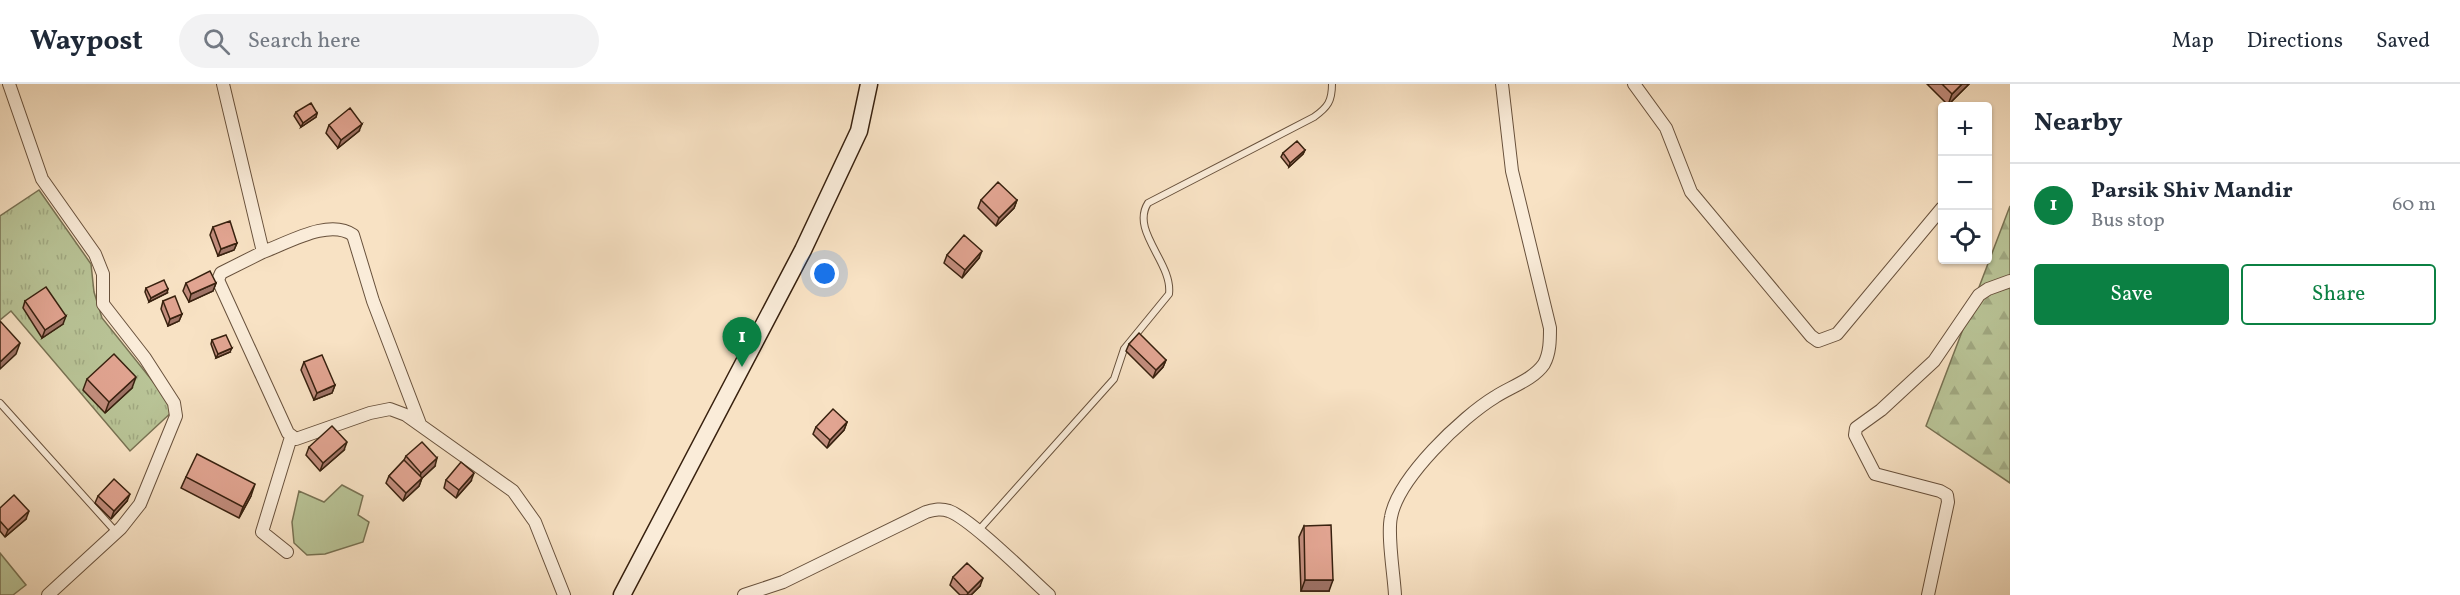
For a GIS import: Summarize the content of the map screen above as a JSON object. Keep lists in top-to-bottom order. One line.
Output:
{"page":{"header":"Waypost","search":"Search here","nav":["Map","Directions","Saved"],"heading":"Nearby","map_buttons":["+","−"],"list":[{"mark":"1","name":"Parsik Shiv Mandir","note":"Bus stop","value":"60 m"}],"buttons":["Save","Share"],"pins":"1"}}
